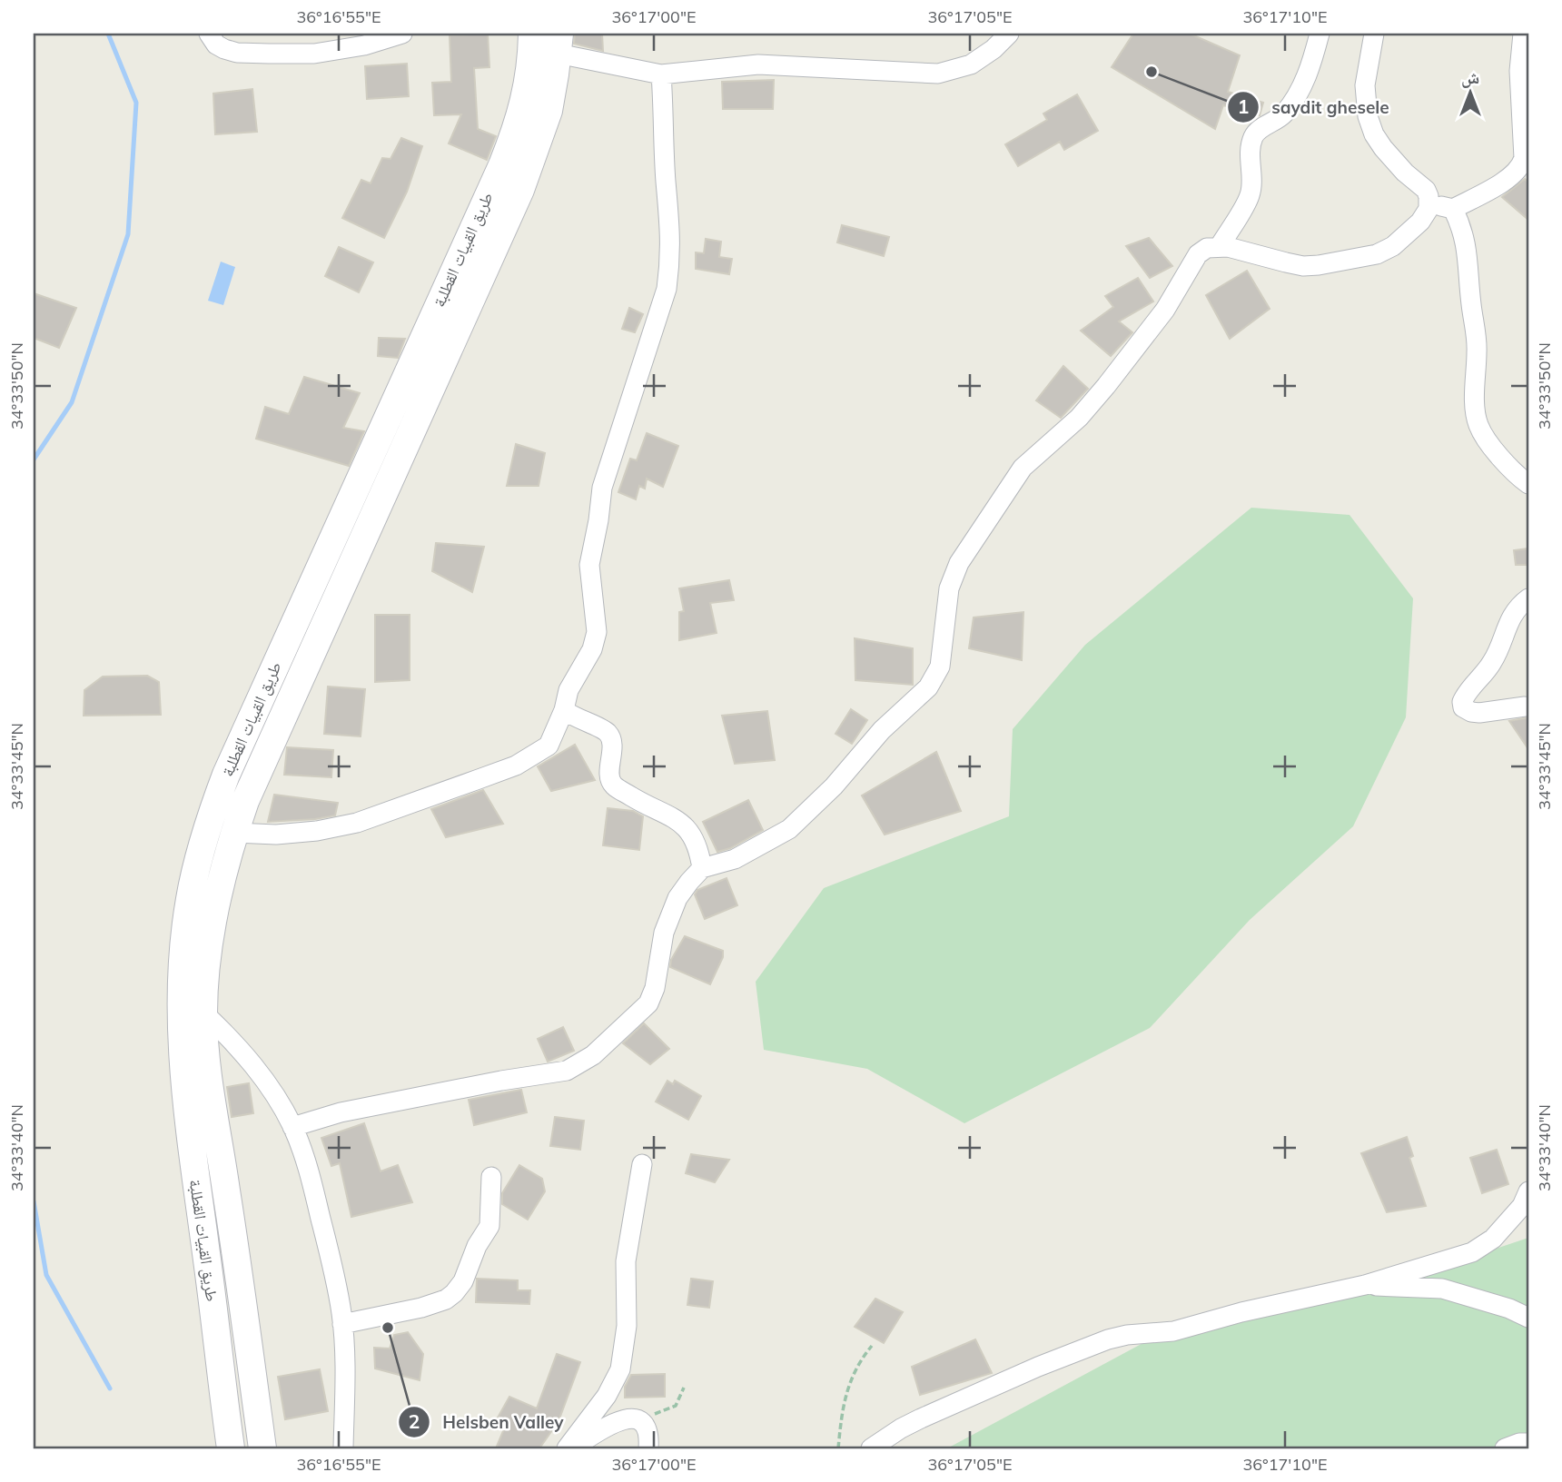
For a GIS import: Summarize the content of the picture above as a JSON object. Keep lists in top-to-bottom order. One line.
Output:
{"streets":{"main road":["طريق القبيات القطلبة"]},"places":["saydit ghesele","Helsben Valley"],"north":"top","coordinates":["36°16'55\"E","36°17'00\"E","36°17'05\"E","36°17'10\"E","34°33'50\"N","34°33'45\"N","34°33'40\"N"]}
